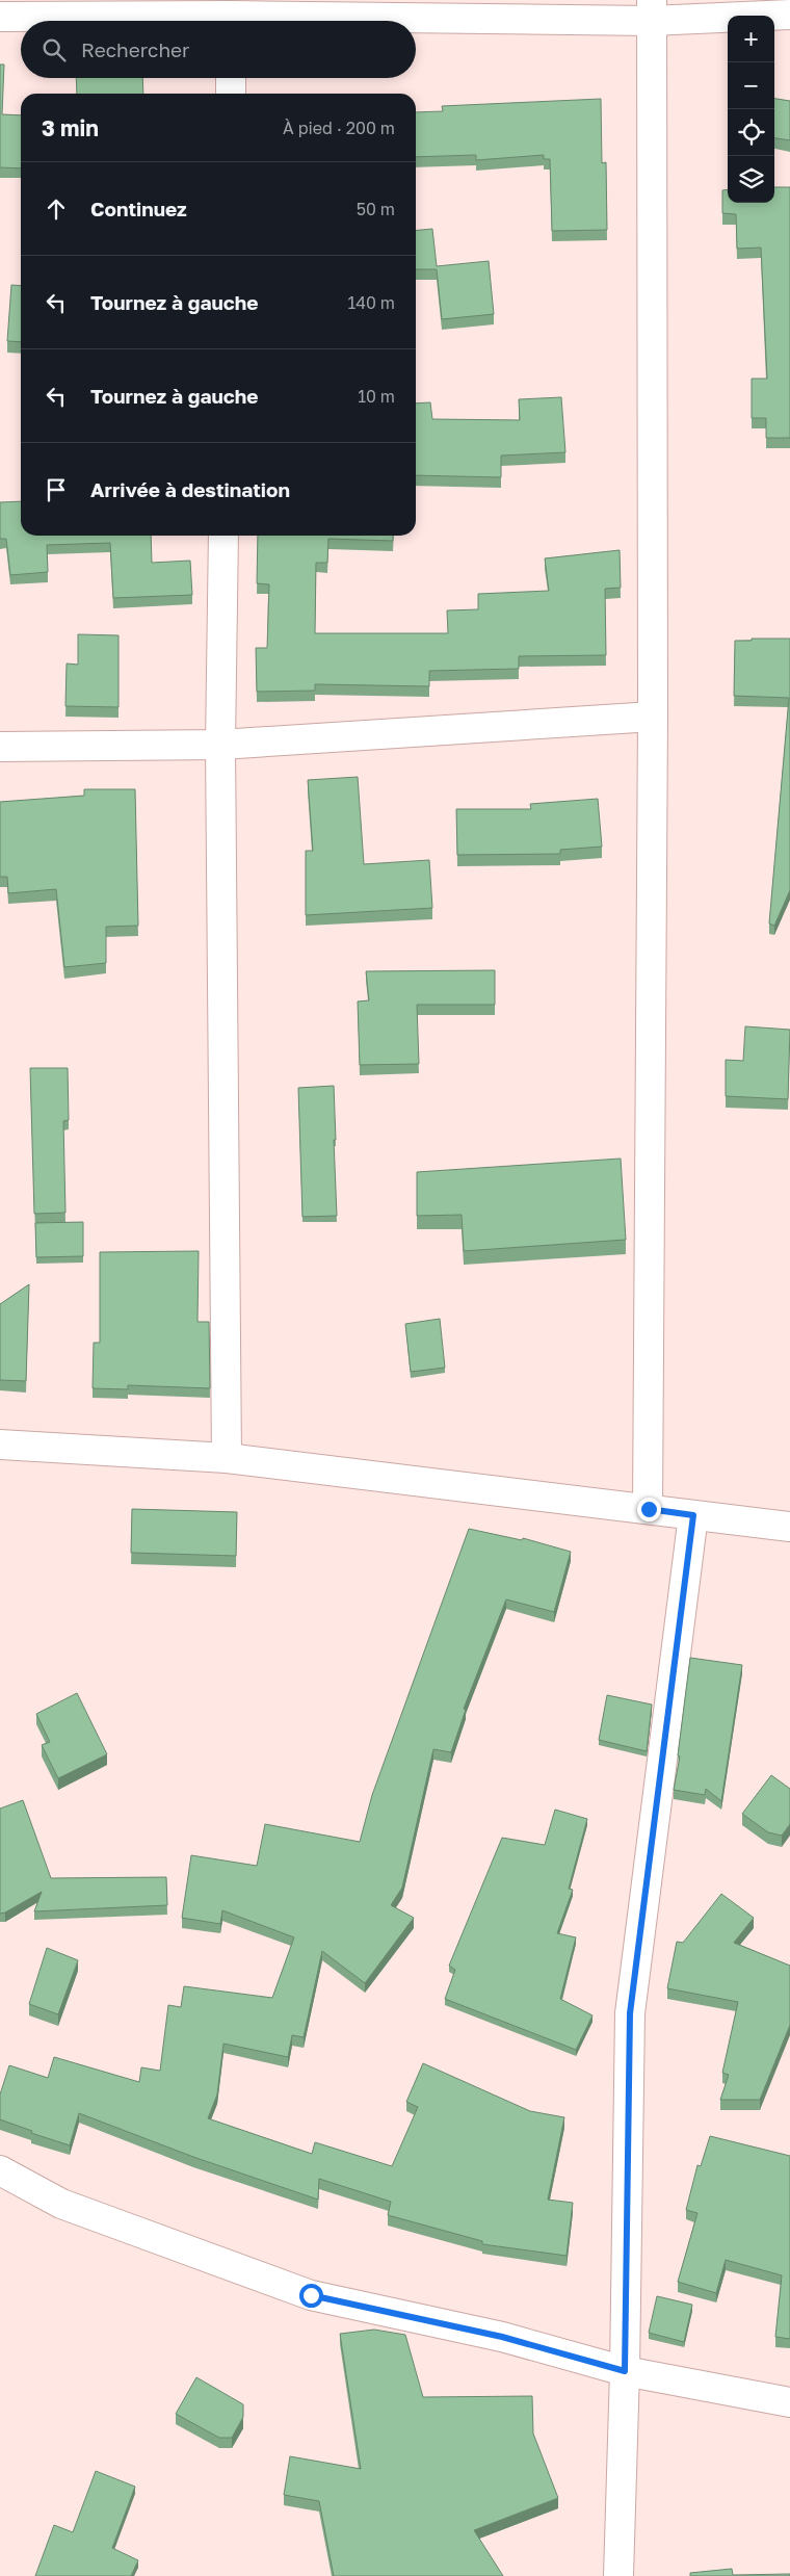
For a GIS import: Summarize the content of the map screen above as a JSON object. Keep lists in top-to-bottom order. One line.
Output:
{"page":{"map_buttons":["+","−"],"search":"Rechercher","heading":["3 min","À pied · 200 m"],"list":[["Continuez","50 m"],["Tournez à gauche","140 m"],["Tournez à gauche","10 m"],"Arrivée à destination"]}}
